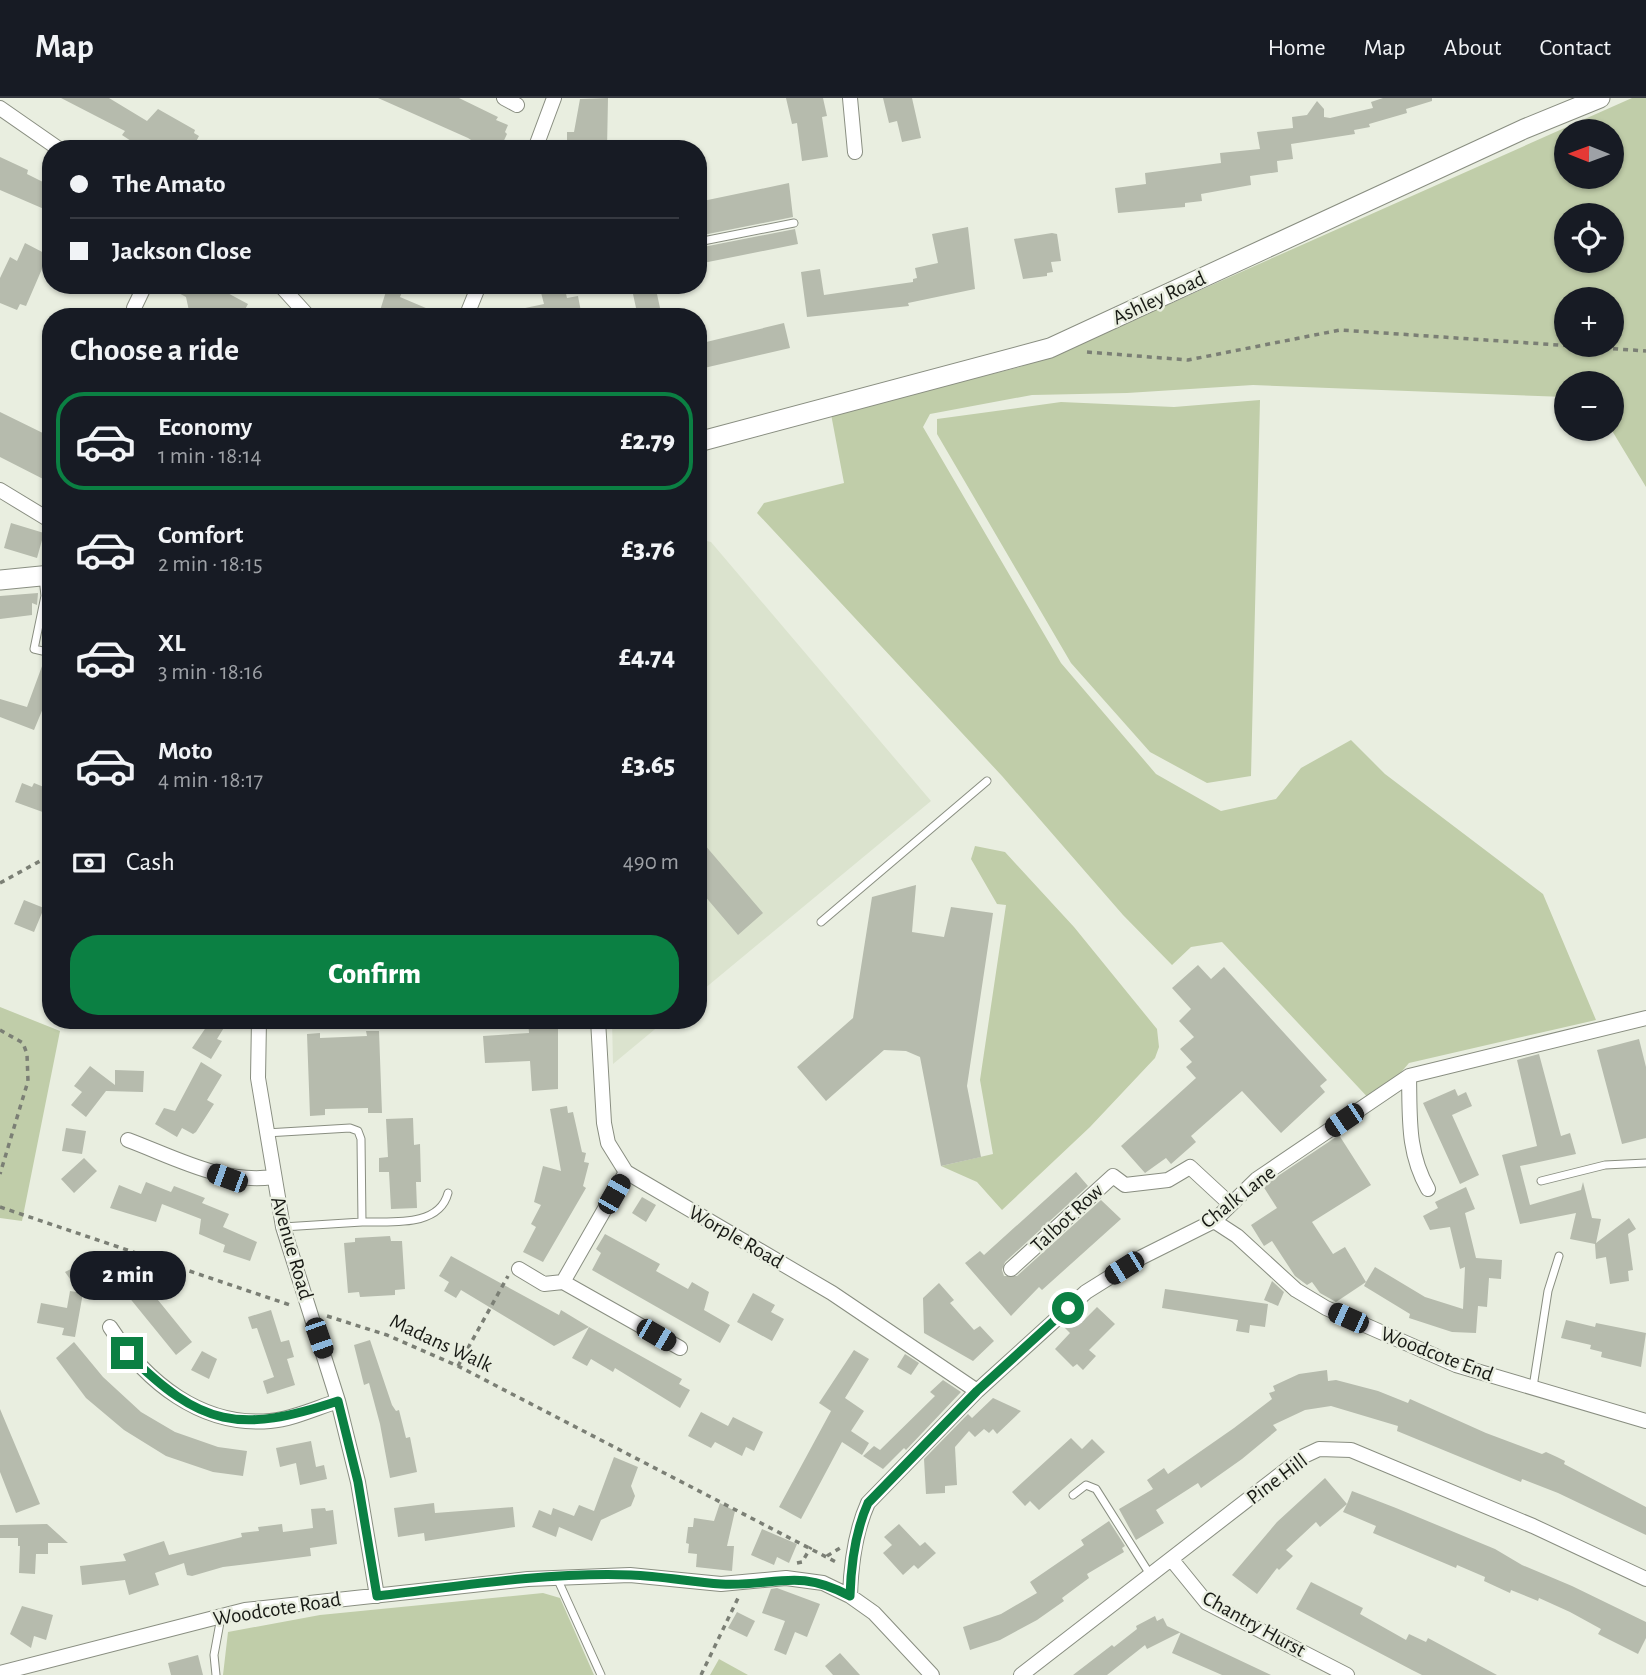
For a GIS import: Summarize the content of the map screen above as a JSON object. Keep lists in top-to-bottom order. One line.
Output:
{"streets":{"main road":["Ashley Road"],"street":["Chalk Lane","Talbot Row","Worple Road","Avenue Road","Woodcote End","Pine Hill","Woodcote Road","Chantry Hurst"],"path":["Madans Walk"]},"crossings":[["Chalk Lane","Talbot Row"],["Chalk Lane","Worple Road"],["Chalk Lane","Madans Walk"],["Chalk Lane","Woodcote End"],["Chalk Lane","Woodcote Road"],["Avenue Road","Madans Walk"],["Avenue Road","Woodcote Road"],["Pine Hill","Chantry Hurst"]],"north":"left","page":{"header":"Map","nav":["Home","Map","About","Contact"],"map_buttons":["+","−"],"banner":["The Amato","Jackson Close"],"heading":"Choose a ride","list":[{"name":"Economy","note":"1 min · 18:14","value":"£2.79"},{"name":"Comfort","note":"2 min · 18:15","value":"£3.76"},{"name":"XL","note":"3 min · 18:16","value":"£4.74"},{"name":"Moto","note":"4 min · 18:17","value":"£3.65"}],"pay":["Cash","490 m"],"buttons":"Confirm","bubble":"2 min"}}
